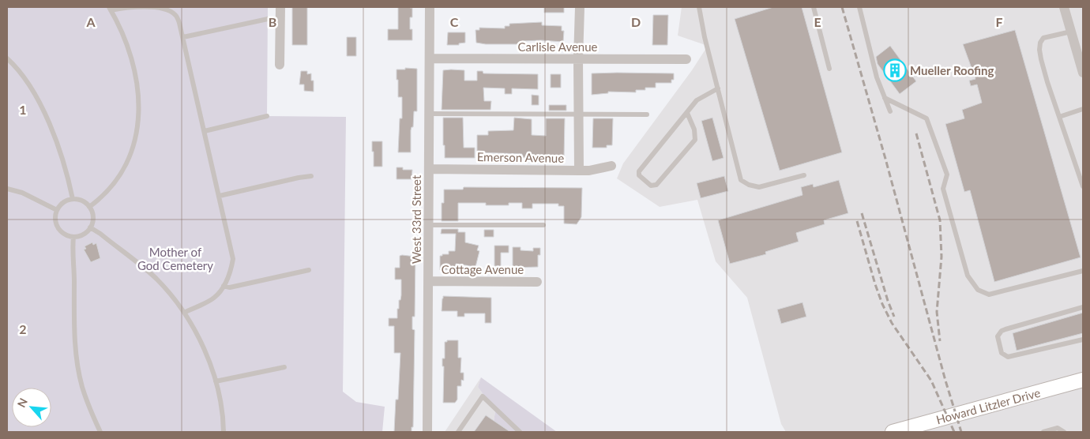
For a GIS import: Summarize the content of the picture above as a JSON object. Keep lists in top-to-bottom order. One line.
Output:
{"streets":{"main road":["Howard Litzler Drive"],"street":["Carlisle Avenue","Emerson Avenue","West 33rd Street","Cottage Avenue"]},"crossings":[["Carlisle Avenue","West 33rd Street"],["Emerson Avenue","West 33rd Street"],["West 33rd Street","Cottage Avenue"]],"parks":["Mother of God Cemetery"],"places":{"building":["Mueller Roofing"]},"north":"top left","grid":{"columns":["A","B","C","D","E","F"],"rows":["1","2"]}}
